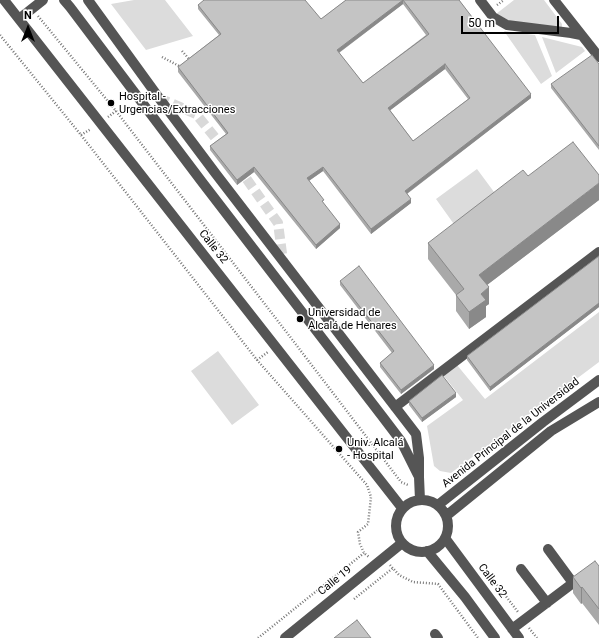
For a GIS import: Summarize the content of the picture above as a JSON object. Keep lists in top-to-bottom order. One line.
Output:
{"streets":{"street":["Calle 32","Avenida Principal de la Universidad","Calle 19"]},"crossings":[["Calle 32","Avenida Principal de la Universidad"],["Calle 32","Calle 19"],["Avenida Principal de la Universidad","Calle 19"]],"places":["Hospital - Urgencias/Extracciones","Universidad de Alcalá de Henares","Univ. Alcalá - Hospital"],"scale_bar":"50 m","north":"top"}
